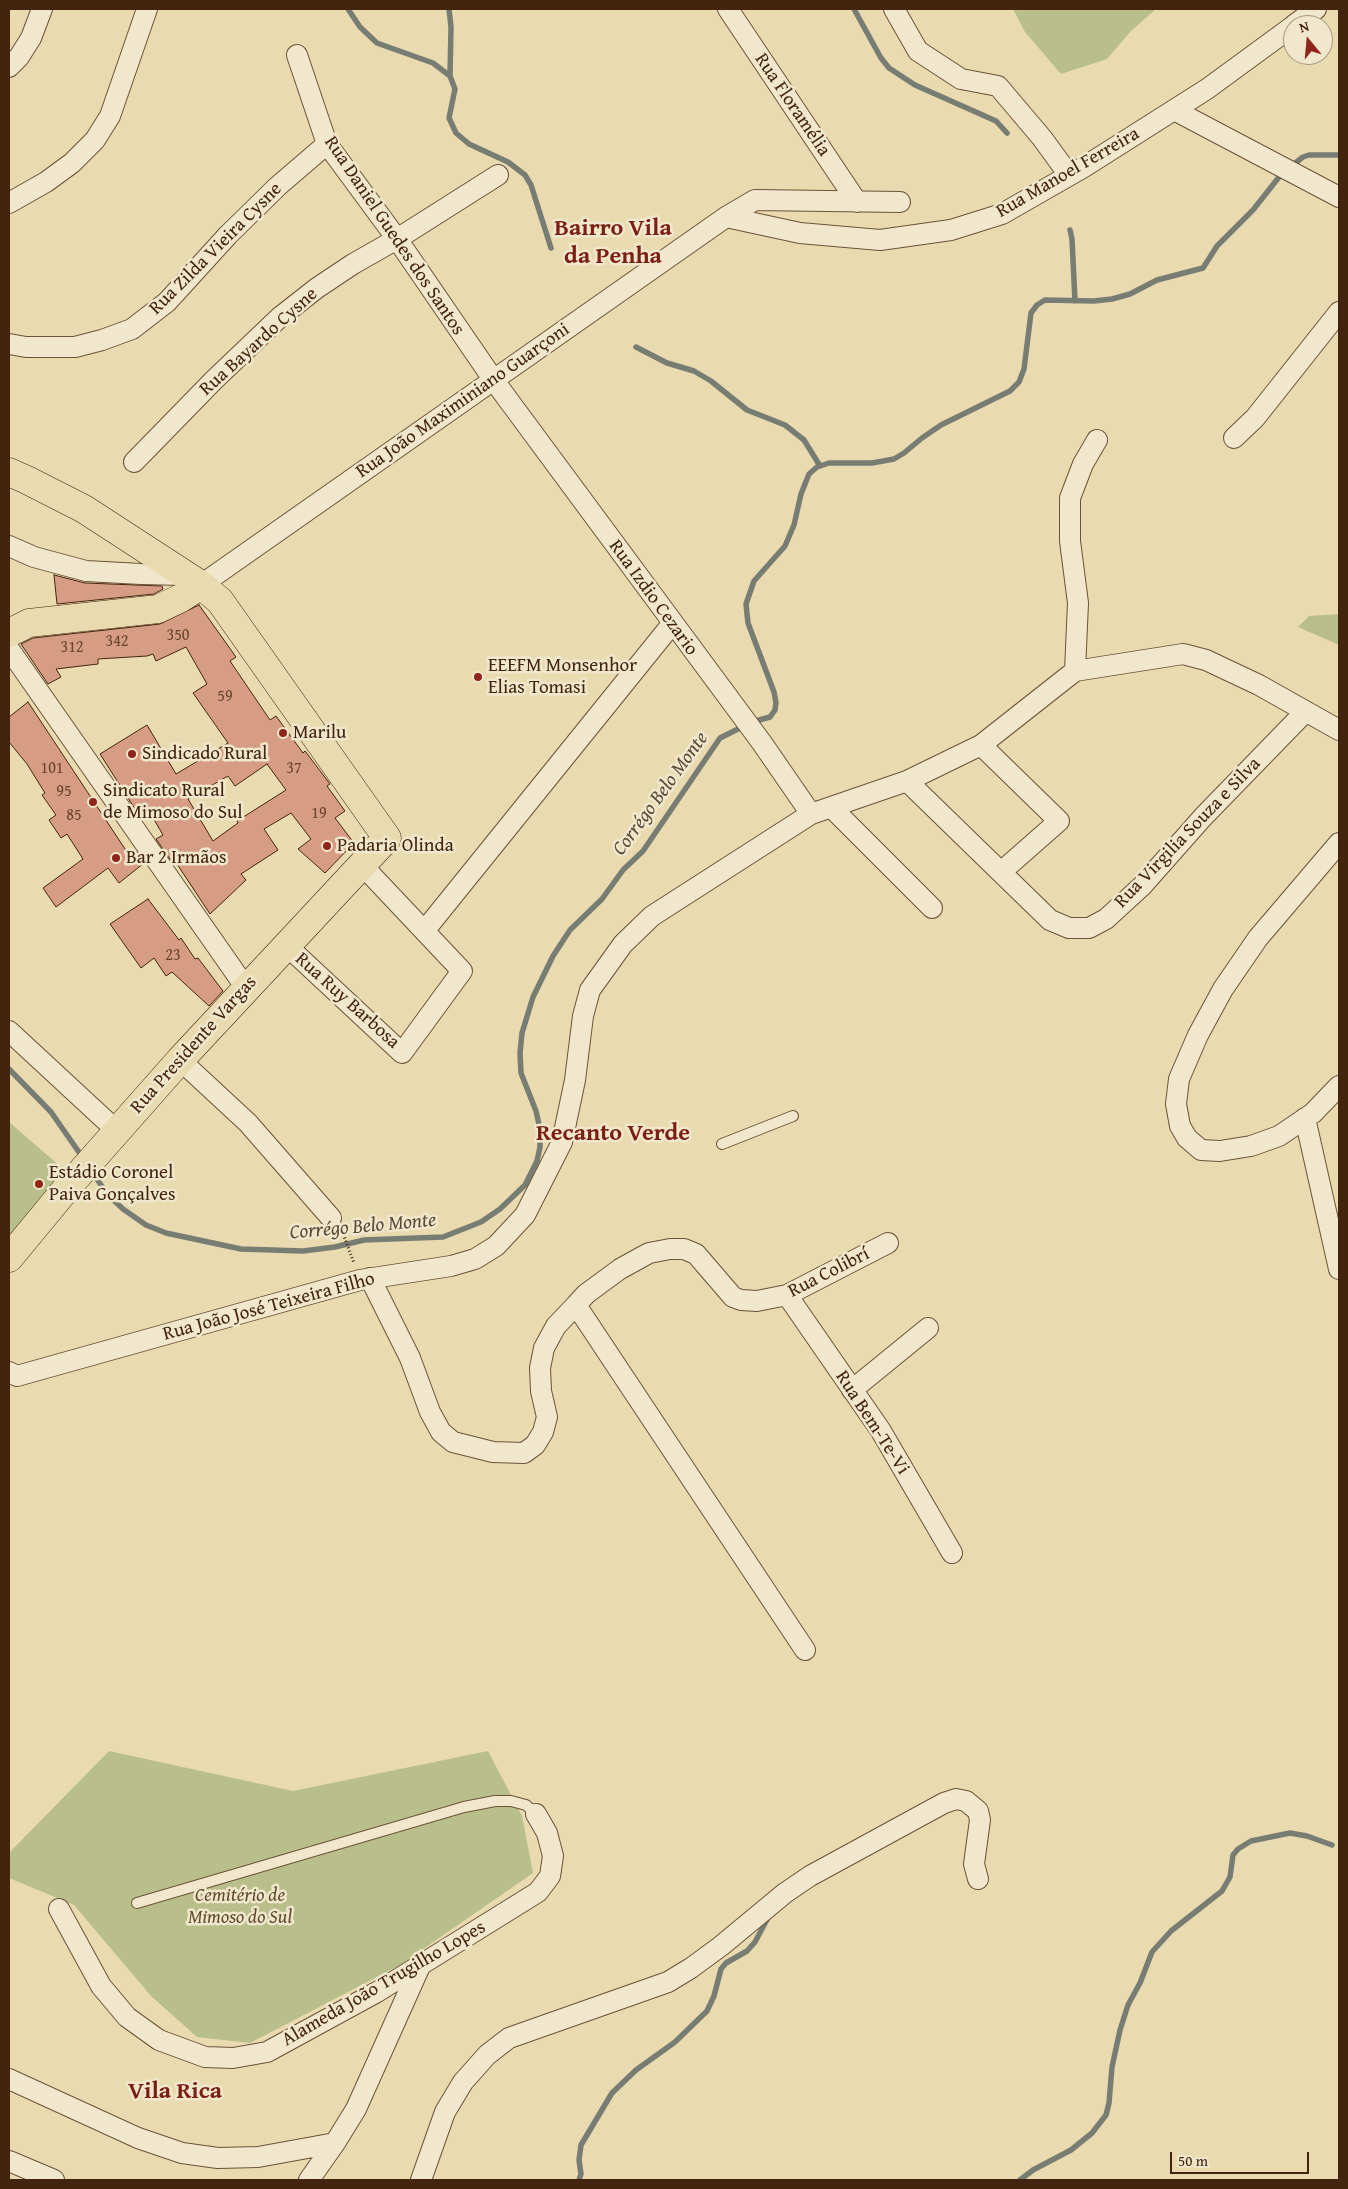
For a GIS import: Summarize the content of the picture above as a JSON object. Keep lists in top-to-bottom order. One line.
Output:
{"streets":{"main road":["Rua Presidente Vargas"],"street":["Rua Floramélia","Rua Manoel Ferreira","Rua Daniel Guedes dos Santos","Rua Zilda Vieira Cysne","Rua Bayardo Cysne","Rua João Maximiniano Guarçoni","Rua Izdio Cezario","Rua Virgilia Souza e Silva","Rua Ruy Barbosa","Rua Colibrí","Rua João José Teixeira Filho","Rua Bem-Te-Vi","Alameda João Trugilho Lopes"]},"crossings":[["Rua Floramélia","Rua João Maximiniano Guarçoni"],["Rua Manoel Ferreira","Rua João Maximiniano Guarçoni"],["Rua Daniel Guedes dos Santos","Rua Zilda Vieira Cysne"],["Rua Daniel Guedes dos Santos","Rua Bayardo Cysne"],["Rua Daniel Guedes dos Santos","Rua Izdio Cezario"],["Rua João Maximiniano Guarçoni","Rua Presidente Vargas"],["Rua Izdio Cezario","Rua João José Teixeira Filho"],["Rua Virgilia Souza e Silva","Rua João José Teixeira Filho"],["Rua Ruy Barbosa","Rua Presidente Vargas"],["Rua Colibrí","Rua Bem-Te-Vi"]],"districts":["Bairro Vila da Penha","Recanto Verde","Vila Rica"],"water":["Corrégo Belo Monte"],"parks":["Cemitério de Mimoso do Sul"],"places":["EEEFM Monsenhor Elias Tomasi","Marilu","Sindicado Rural","Sindicato Rural de Mimoso do Sul","Padaria Olinda","Bar 2 Irmãos","Estádio Coronel Paiva Gonçalves"],"house_numbers":["350","342","312","59","101","37","95","19","85","23"],"scale_bar":"50 m","north":"top"}
